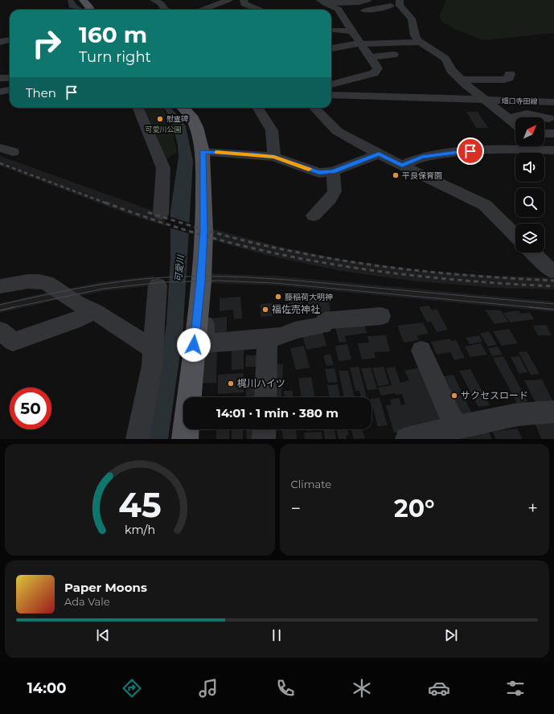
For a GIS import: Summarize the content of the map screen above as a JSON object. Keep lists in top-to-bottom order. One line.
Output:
{"streets":{"street":["畑口寺田線"]},"water":["可愛川"],"parks":["可愛川公園"],"places":["慰霊碑","平良保育園","藤稲荷大明神","福佐売神社","梶川ハイツ","サクセスロード"],"north":"top right","page":{"turn":["160 m","Turn right"],"then":"Then","limit":"50","trip":"14:01 · 1 min · 380 m","tile":"Climate","heat":["−","20°","+"],"song":["Paper Moons","Ada Vale"],"tabs":"14:00","gauge":["45","km/h"]}}
